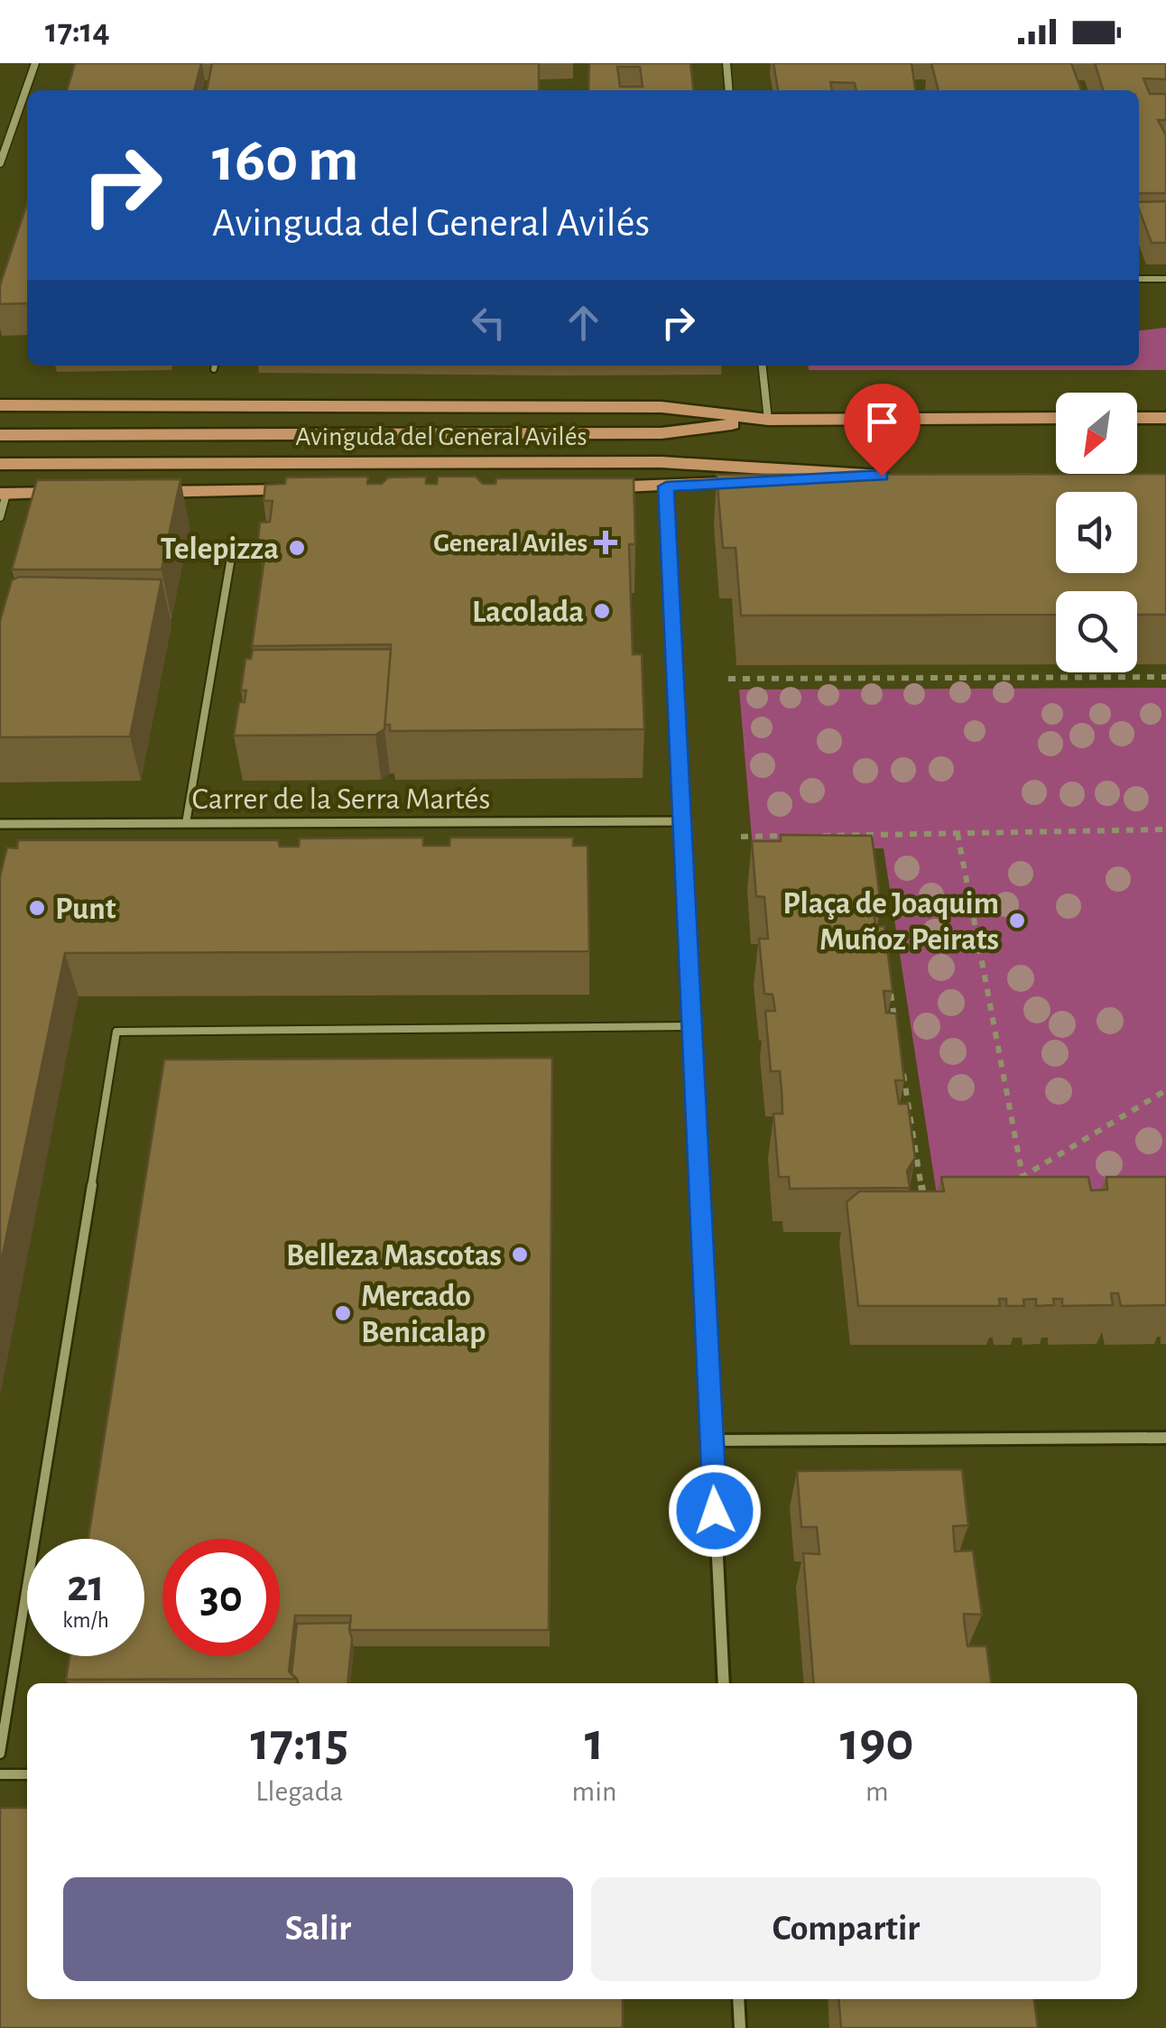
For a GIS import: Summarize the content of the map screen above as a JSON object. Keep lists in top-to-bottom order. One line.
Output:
{"streets":{"main road":["Avinguda del General Avilés"],"street":["Carrer de la Serra Martés"]},"places":{"health":["General Aviles"],"other":["Telepizza","Lacolada","Punt","Plaça de Joaquim Muñoz Peirats","Belleza Mascotas","Mercado Benicalap"]},"north":"bottom left","page":{"status":"17:14","turn":["160 m","Avinguda del General Avilés"],"speed":"21 km/h","limit":"30","eta":["17:15","Llegada","1","min","190","m"],"buttons":["Salir","Compartir"]}}
